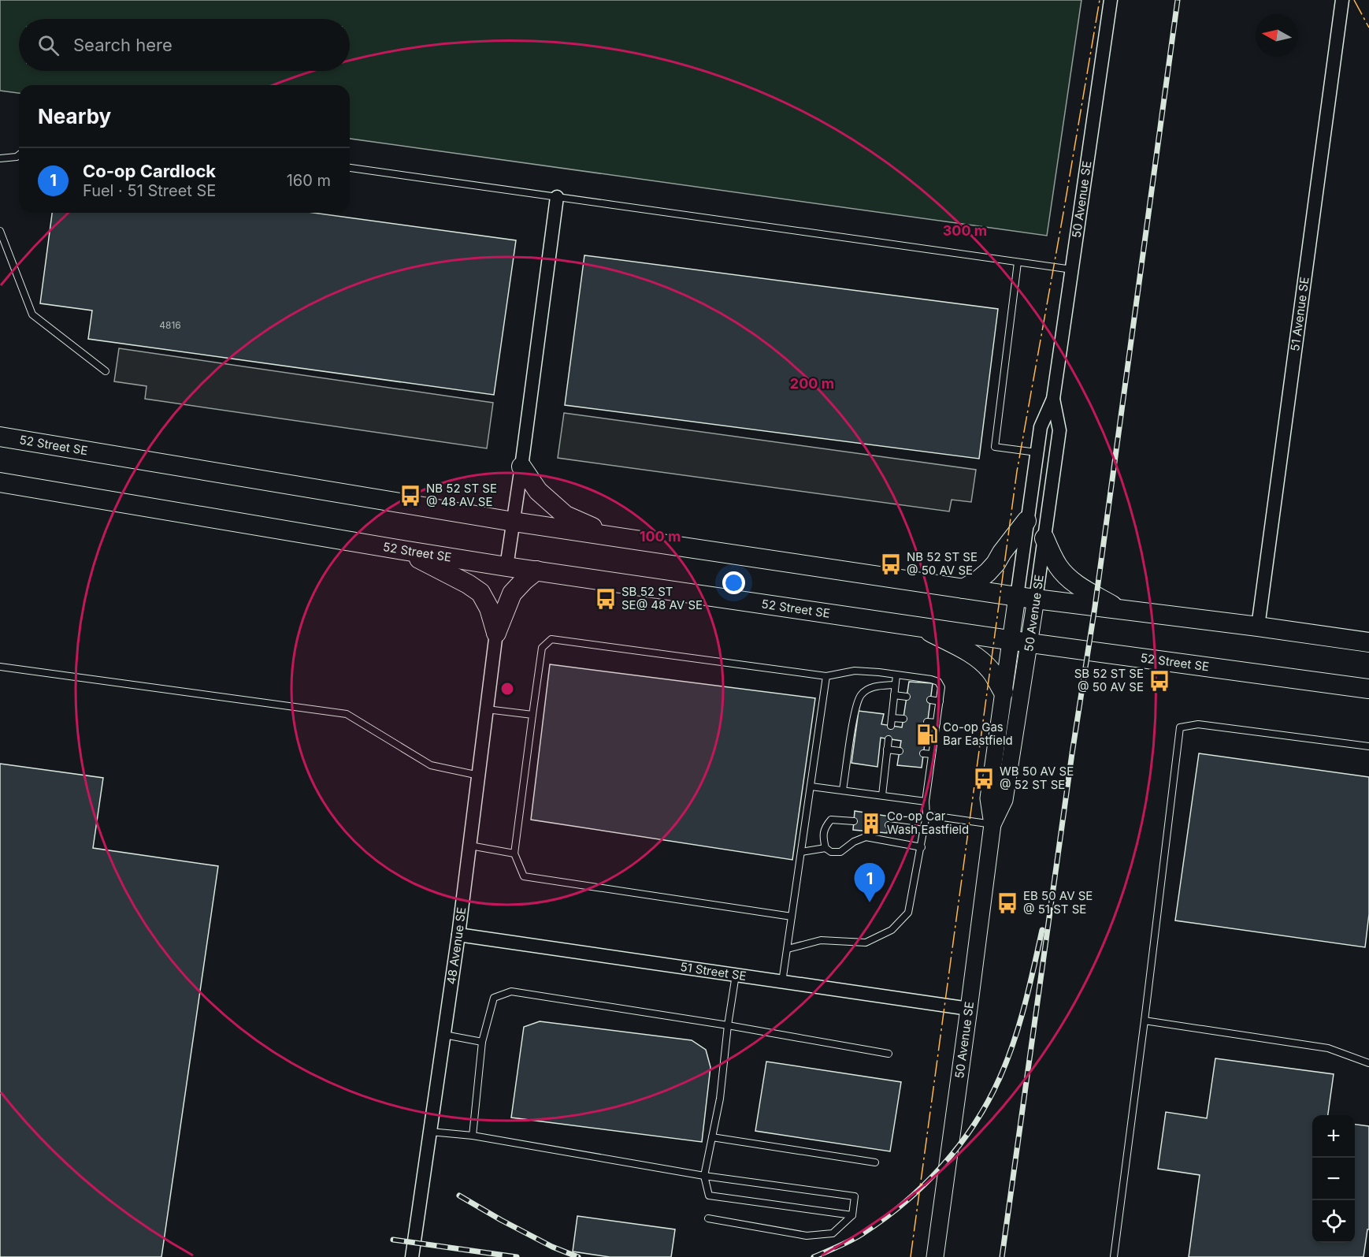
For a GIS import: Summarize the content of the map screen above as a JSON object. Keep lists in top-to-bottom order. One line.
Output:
{"streets":{"main road":["52 Street SE"],"street":["50 Avenue SE","51 Avenue SE","48 Avenue SE","51 Street SE"]},"crossings":[["50 Avenue SE","52 Street SE"],["50 Avenue SE","51 Street SE"],["51 Avenue SE","52 Street SE"],["48 Avenue SE","51 Street SE"]],"places":{"bus stop":["NB 52 ST SE @ 48 AV SE","NB 52 ST SE @ 50 AV SE","SB 52 ST SE@ 48 AV SE","SB 52 ST SE @ 50 AV SE","WB 50 AV SE @ 52 ST SE","EB 50 AV SE @ 51 ST SE"],"fuel station":["Co-op Gas Bar Eastfield"],"building":["Co-op Car Wash Eastfield"]},"house_numbers":["4816"],"north":"left","page":{"search":"Search here","heading":"Nearby","list":[{"mark":"1","name":"Co-op Cardlock","note":"Fuel · 51 Street SE","value":"160 m"}],"pins":"1","map_buttons":["+","−"]},"rings":["300 m","200 m","100 m"]}
